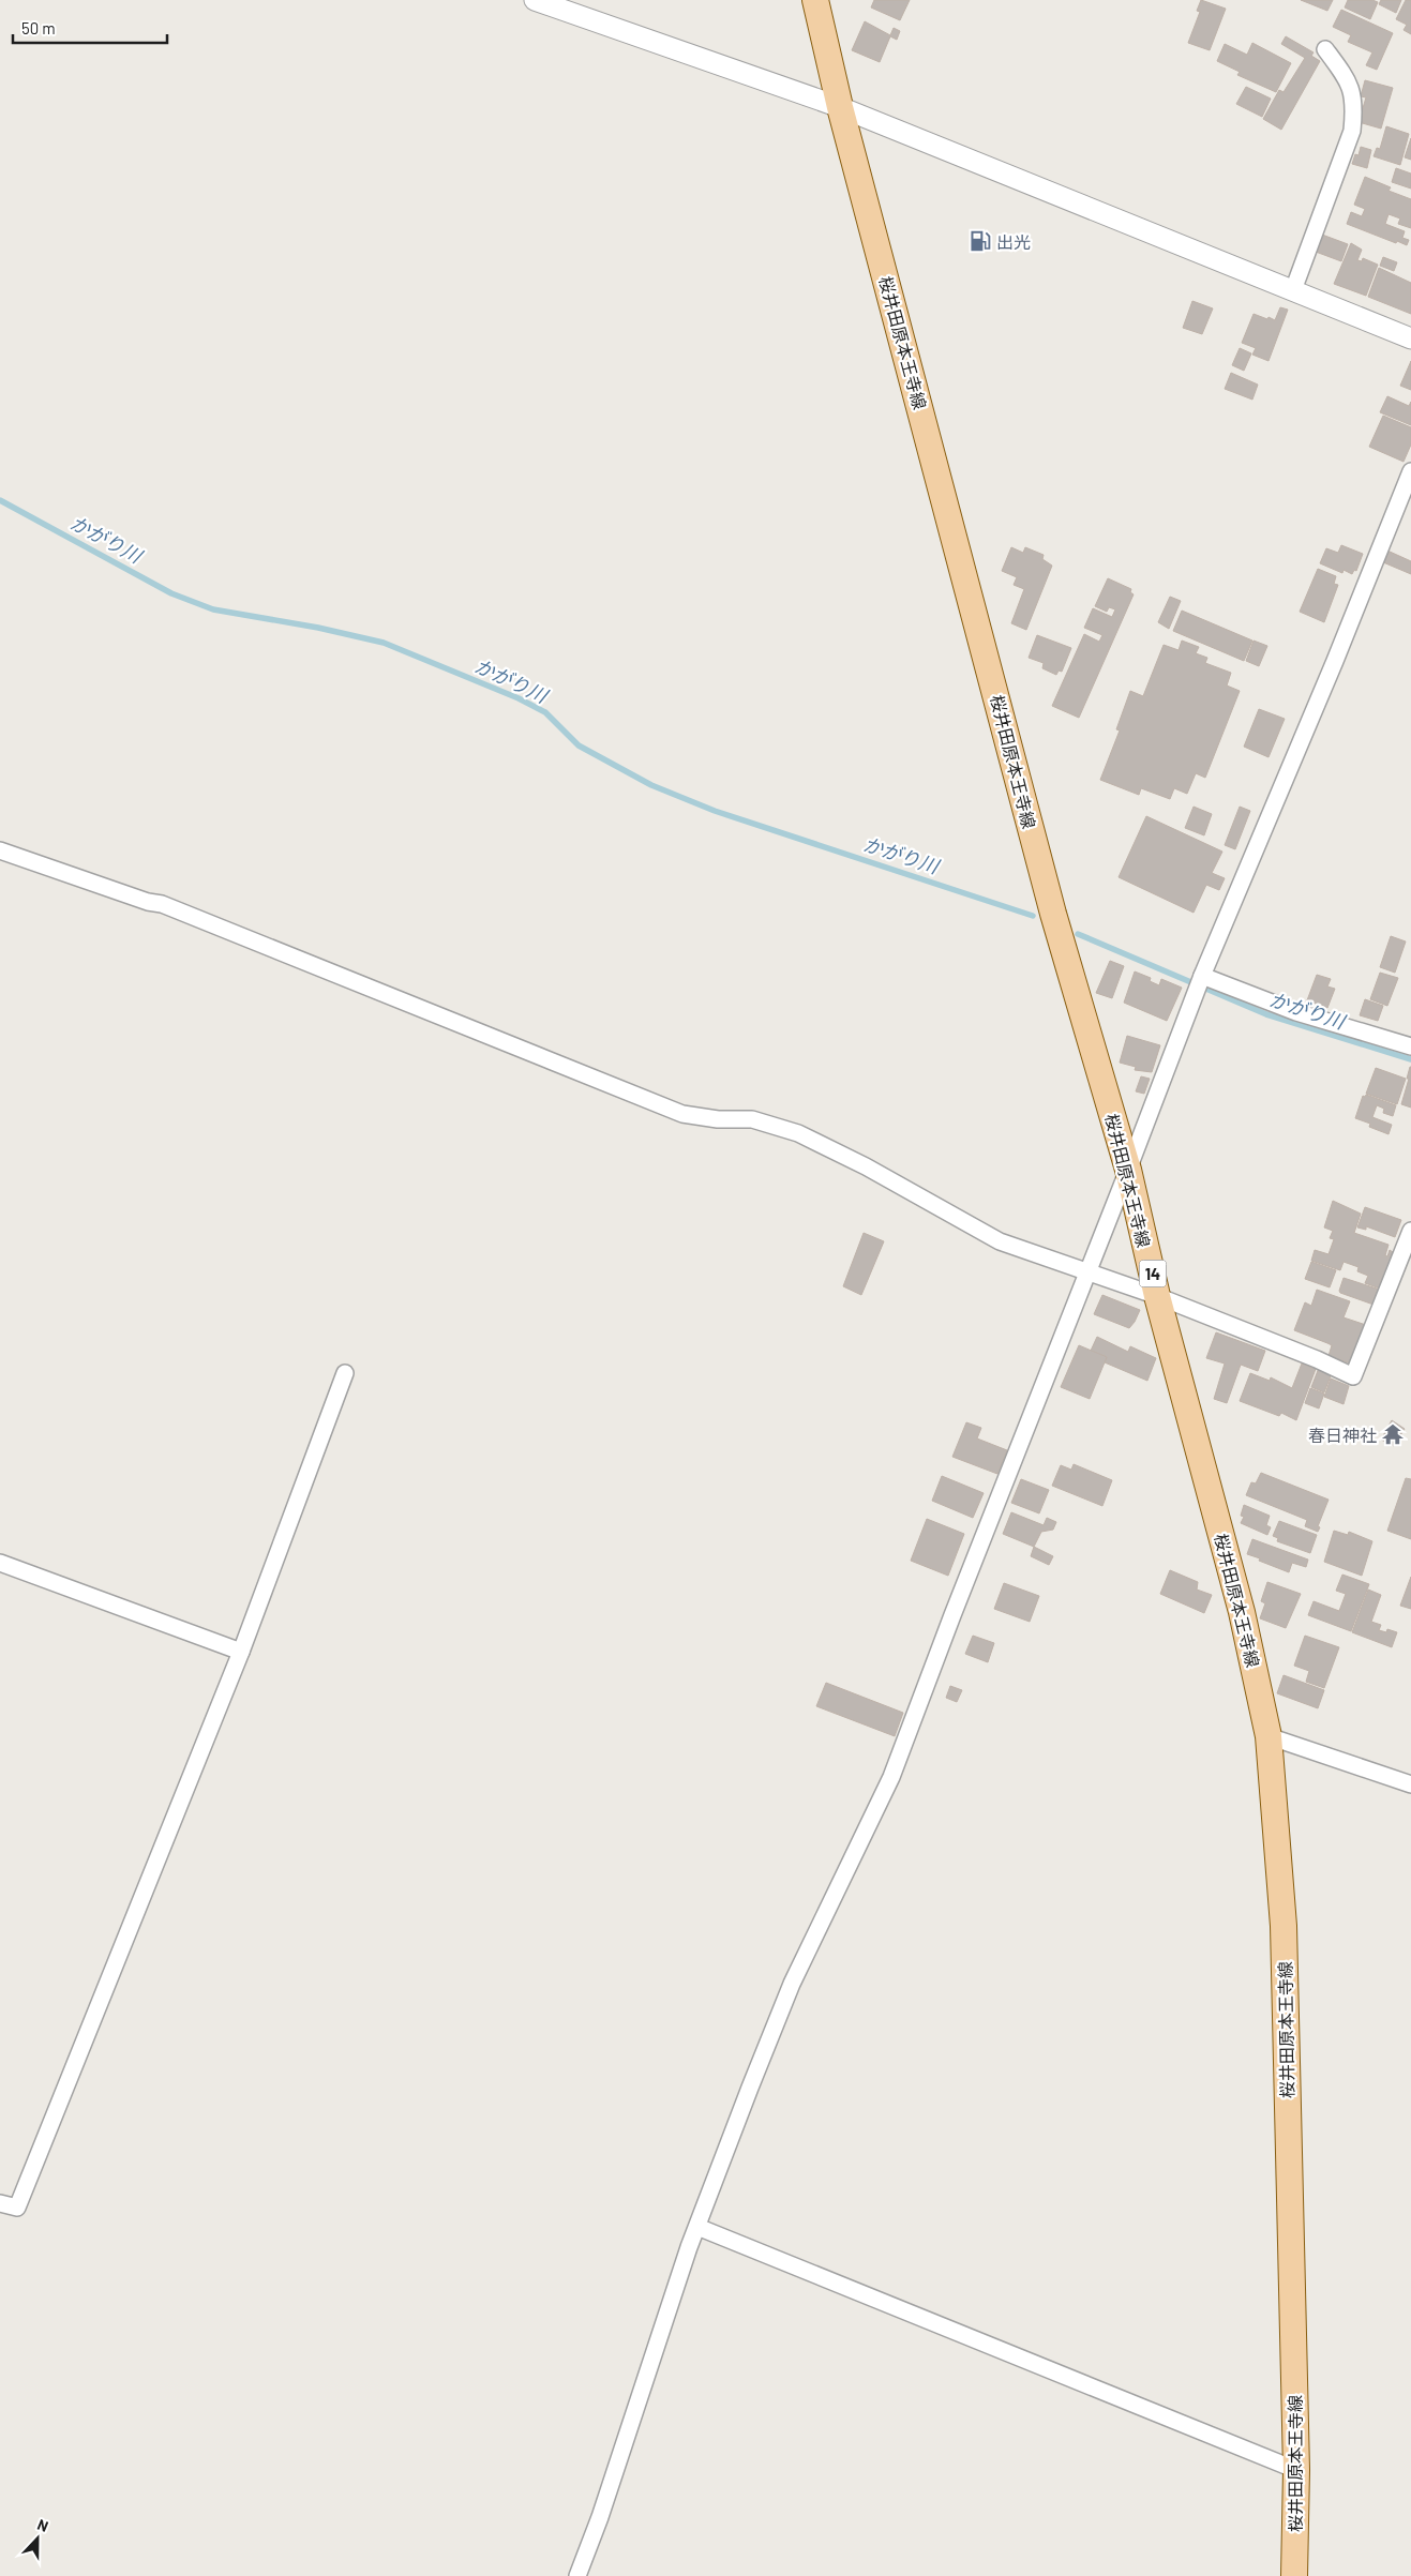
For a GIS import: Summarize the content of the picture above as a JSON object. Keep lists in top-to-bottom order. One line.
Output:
{"streets":{"main road":["桜井田原本王寺線","14"]},"water":["かがり川"],"places":{"fuel station":["出光"],"temple":["春日神社"]},"scale_bar":"50 m","north":"top"}
